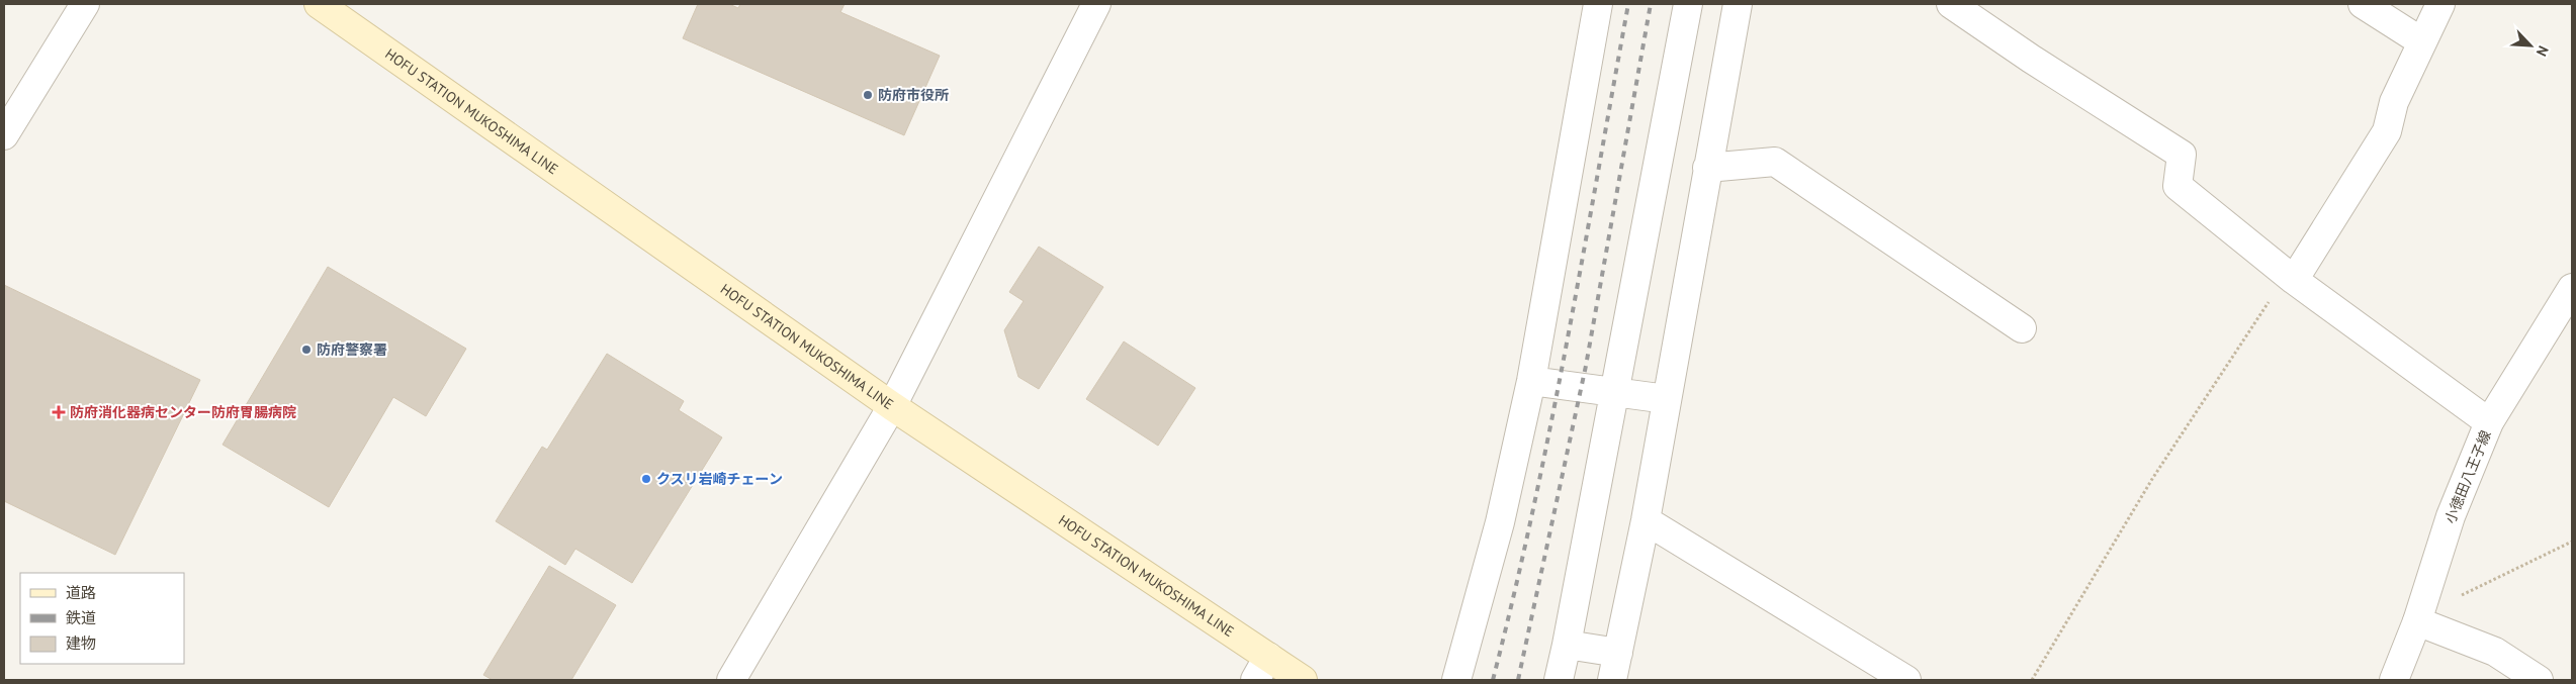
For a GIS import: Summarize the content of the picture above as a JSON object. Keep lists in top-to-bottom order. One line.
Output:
{"streets":{"main road":["HOFU STATION MUKOSHIMA LINE"],"street":["小徳田八王子線"]},"places":{"other":["防府市役所","防府警察署","クスリ岩崎チェーン"],"health":["防府消化器病センター防府胃腸病院"]},"legend":["道路","鉄道","建物"],"north":"bottom right"}
